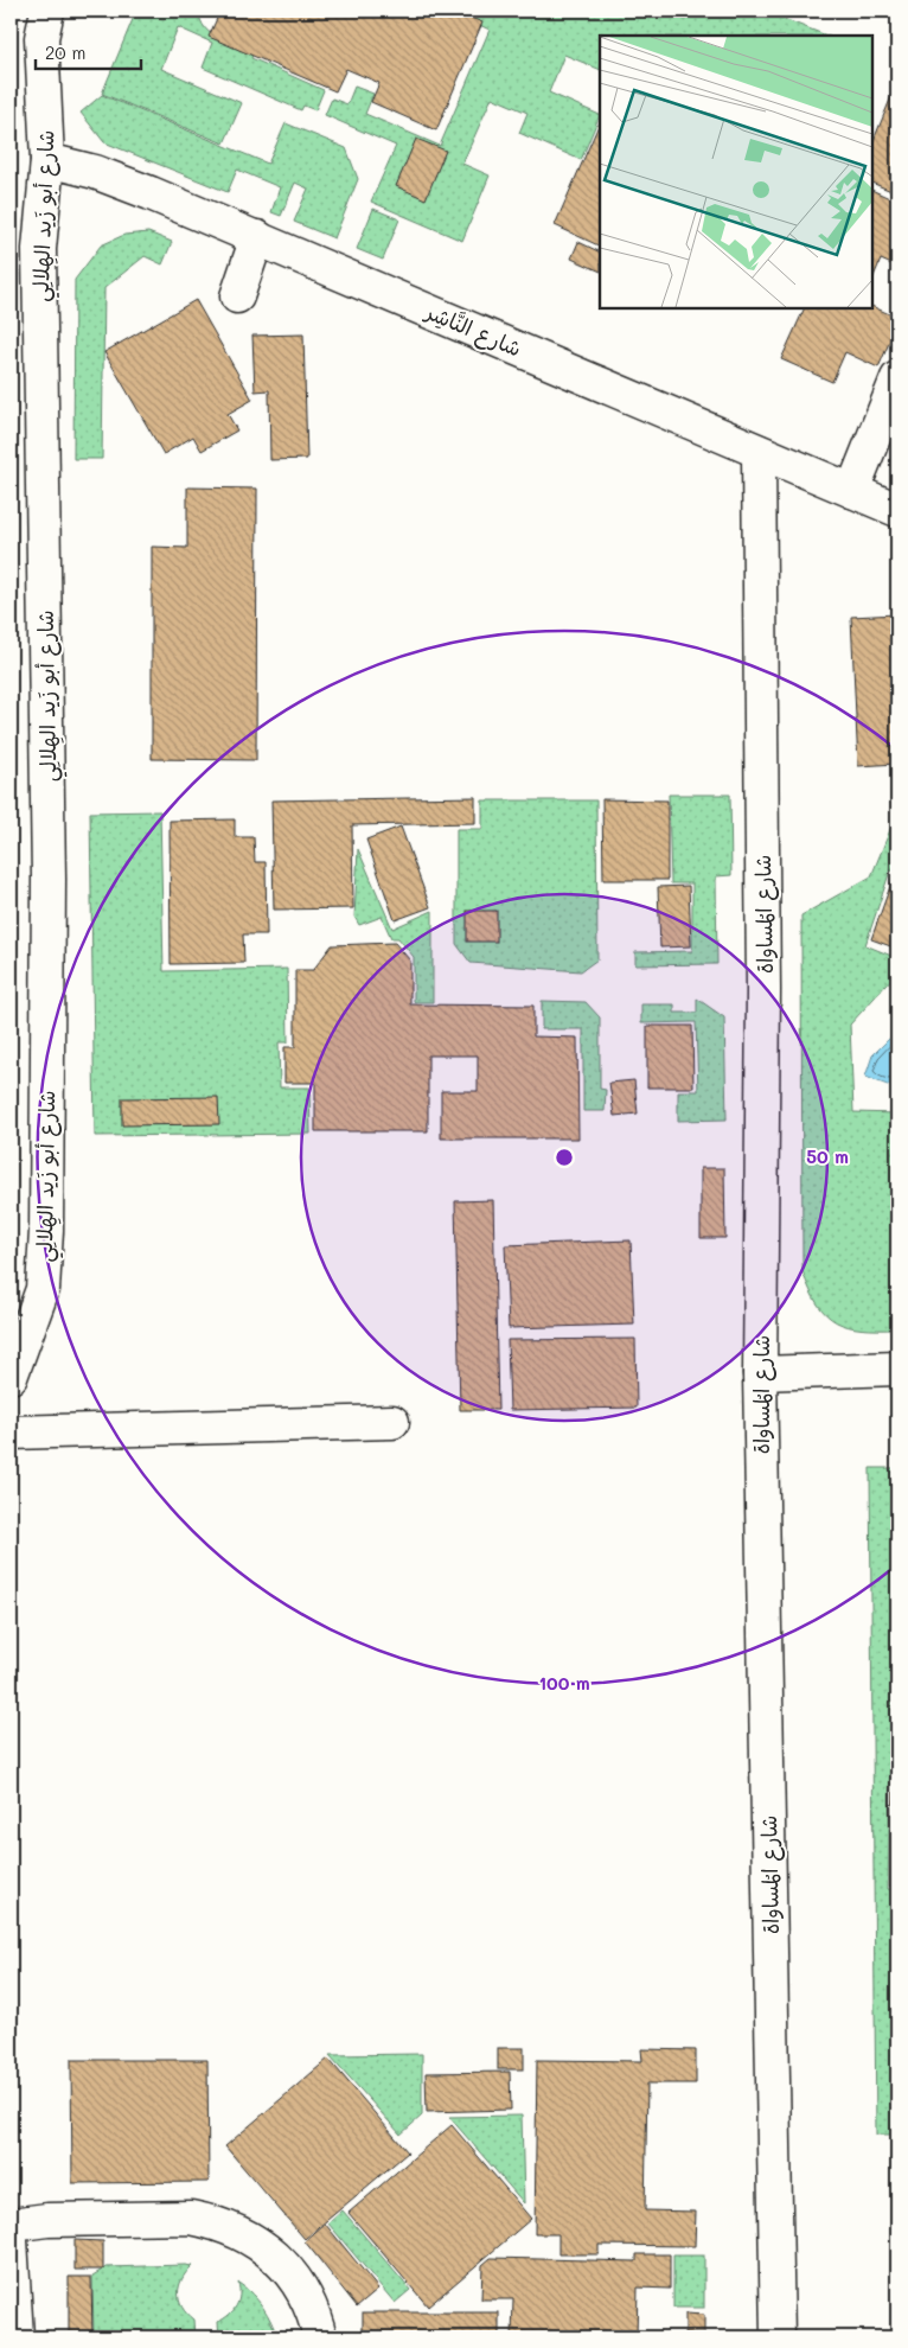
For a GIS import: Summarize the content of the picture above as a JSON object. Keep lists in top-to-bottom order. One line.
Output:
{"streets":{"street":["شارع أبو زَيد الهِلالِي","شارع النَّاشِر","شارع المُساواة"]},"crossings":[["شارع أبو زَيد الهِلالِي","شارع النَّاشِر"],["شارع النَّاشِر","شارع المُساواة"]],"scale_bar":"20 m","rings":["50 m","100 m"]}
